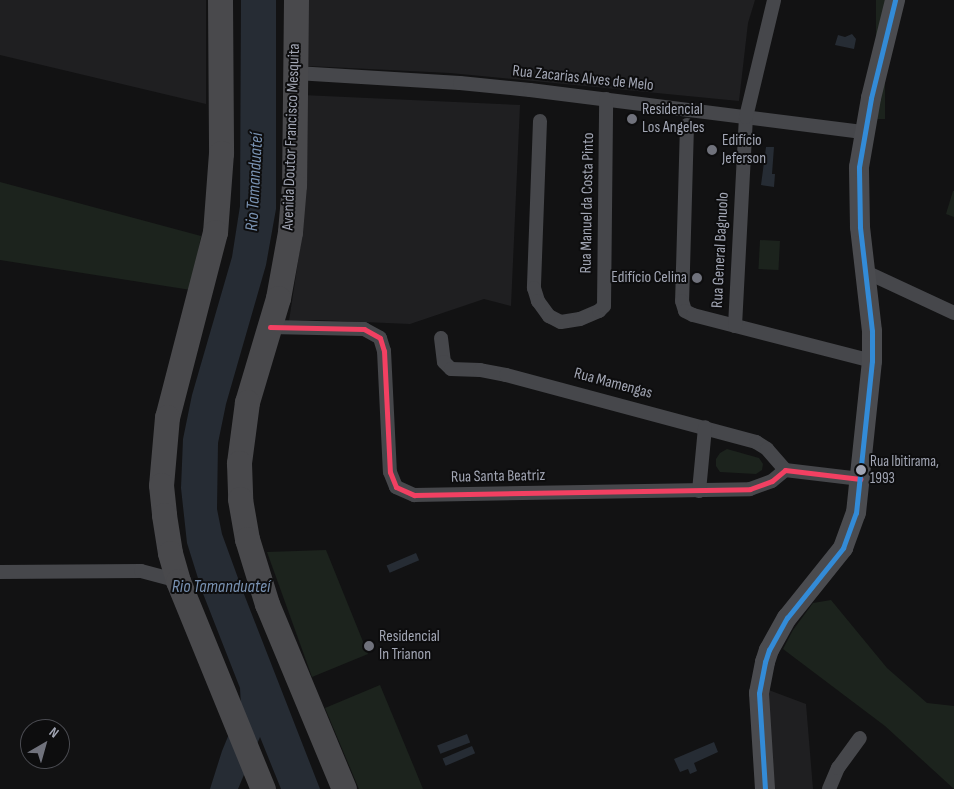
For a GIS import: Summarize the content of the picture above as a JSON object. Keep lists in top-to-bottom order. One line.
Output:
{"streets":{"highway":["Avenida Doutor Francisco Mesquita"],"street":["Rua Zacarias Alves de Melo","Rua Manuel da Costa Pinto","Rua General Bagnuolo","Rua Mamengas","Rua Santa Beatriz"]},"crossings":[["Rua Zacarias Alves de Melo","Avenida Doutor Francisco Mesquita"],["Rua Zacarias Alves de Melo","Rua Manuel da Costa Pinto"],["Rua Zacarias Alves de Melo","Rua General Bagnuolo"],["Avenida Doutor Francisco Mesquita","Rua Santa Beatriz"],["Rua Mamengas","Rua Santa Beatriz"]],"water":["Rio Tamanduateí"],"places":["Residencial Los Angeles","Edifício Jeferson","Edifício Celina","Rua Ibitirama, 1993","Residencial In Trianon"],"north":"top right"}
